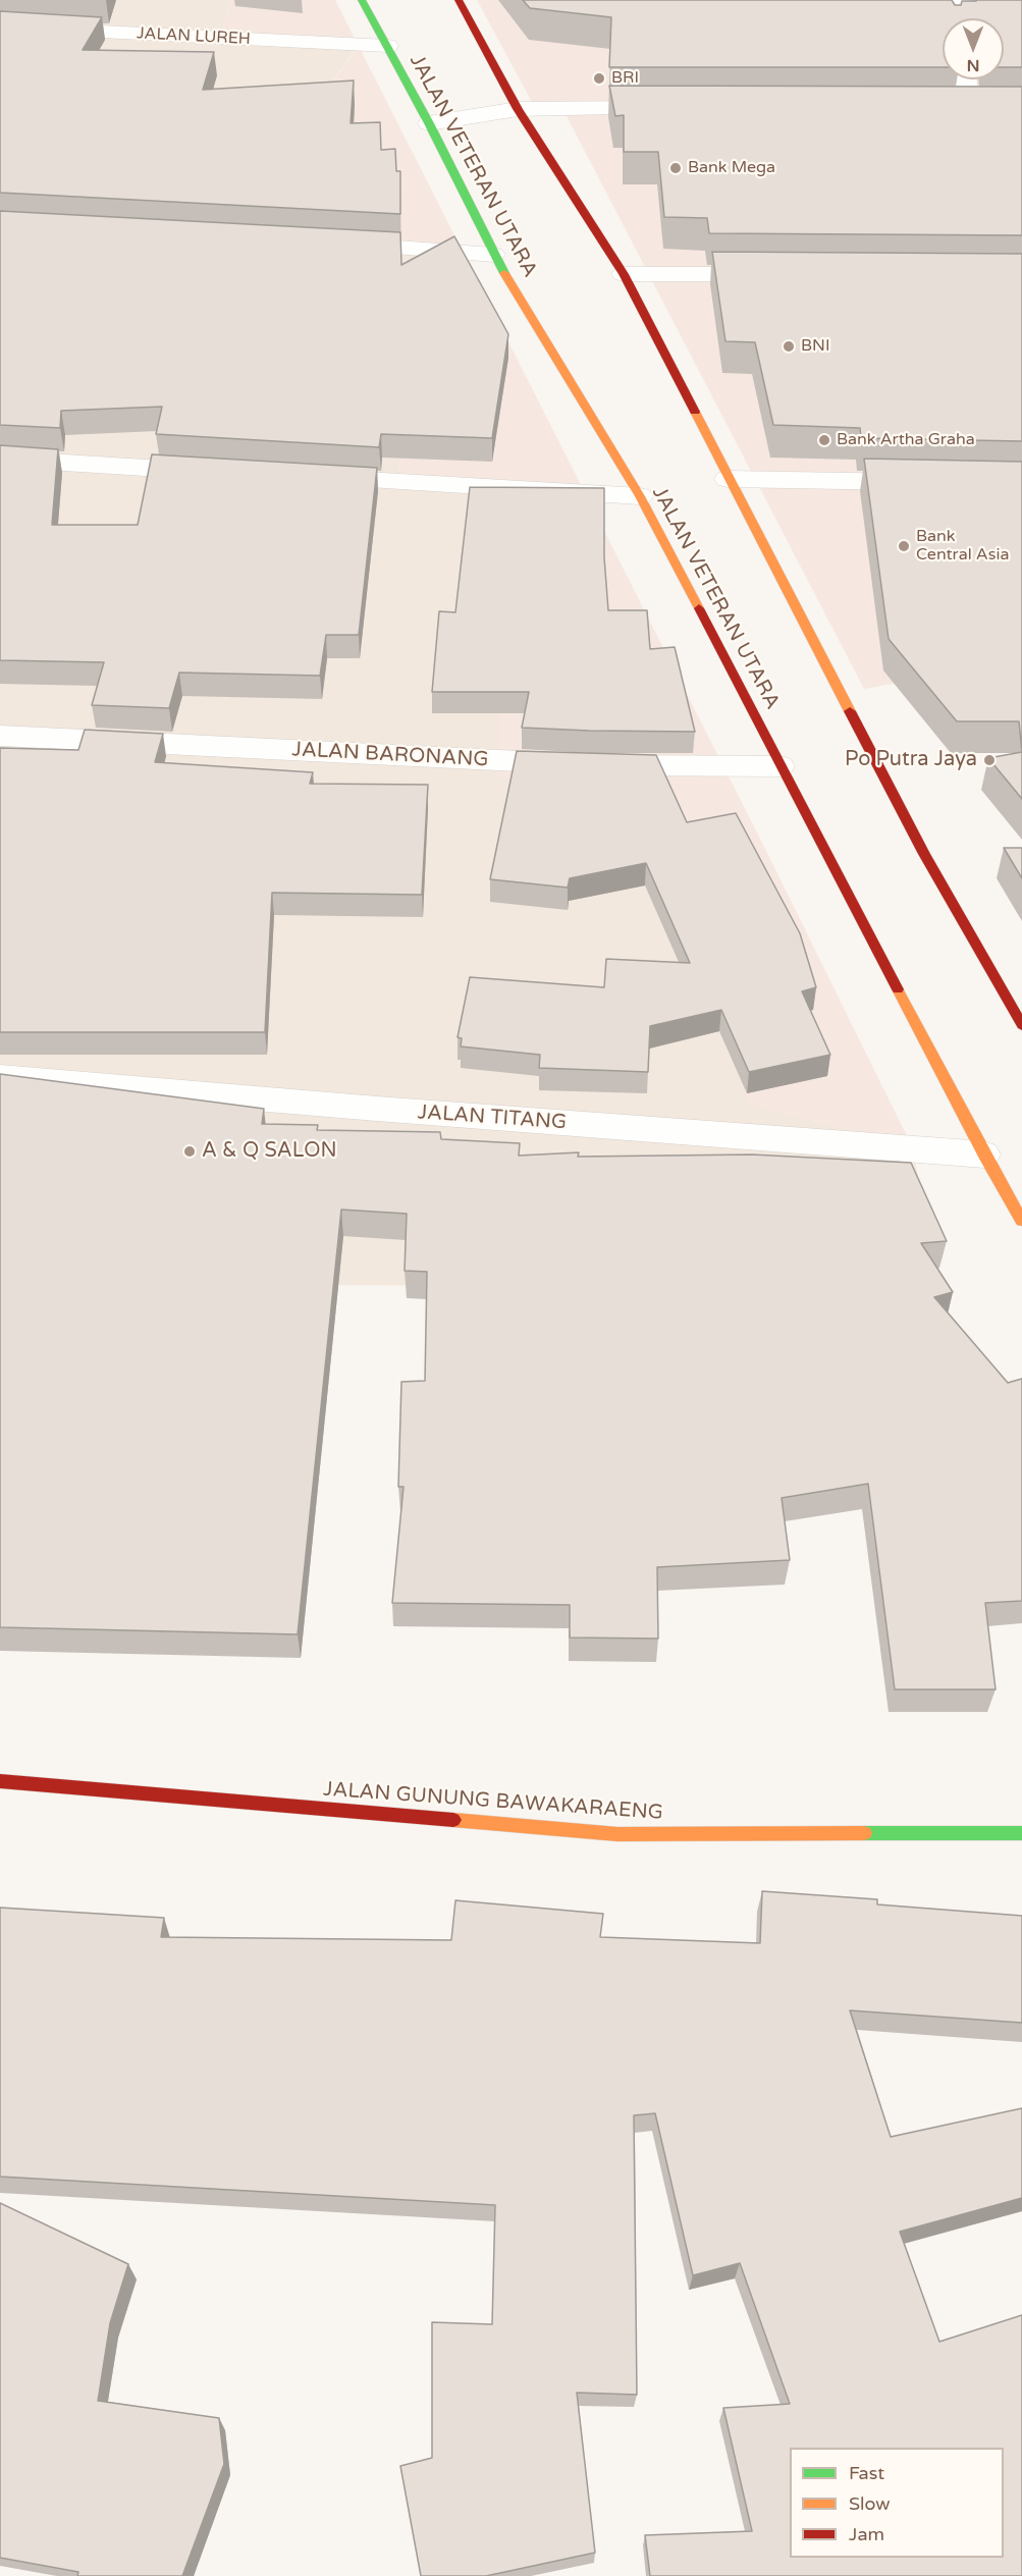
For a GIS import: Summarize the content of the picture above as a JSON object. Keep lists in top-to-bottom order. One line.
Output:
{"streets":{"main road":["JALAN VETERAN UTARA","JALAN GUNUNG BAWAKARAENG"],"street":["JALAN LUREH","JALAN BARONANG","JALAN TITANG"]},"crossings":[["JALAN LUREH","JALAN VETERAN UTARA"],["JALAN VETERAN UTARA","JALAN BARONANG"],["JALAN VETERAN UTARA","JALAN TITANG"]],"places":["BRI","Bank Mega","BNI","Bank Artha Graha","Bank Central Asia","Po Putra Jaya","A & Q SALON"],"legend":["Fast","Slow","Jam"],"north":"bottom"}
